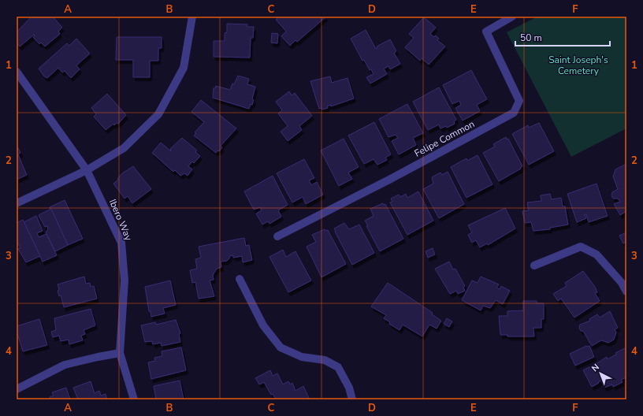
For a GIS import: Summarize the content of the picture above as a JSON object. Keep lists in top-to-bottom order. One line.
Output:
{"streets":{"street":["Felipe Common","Ibero Way"]},"parks":["Saint Joseph's Cemetery"],"scale_bar":"50 m","north":"top left","grid":{"columns":["A","B","C","D","E","F"],"rows":["1","2","3","4"]}}
